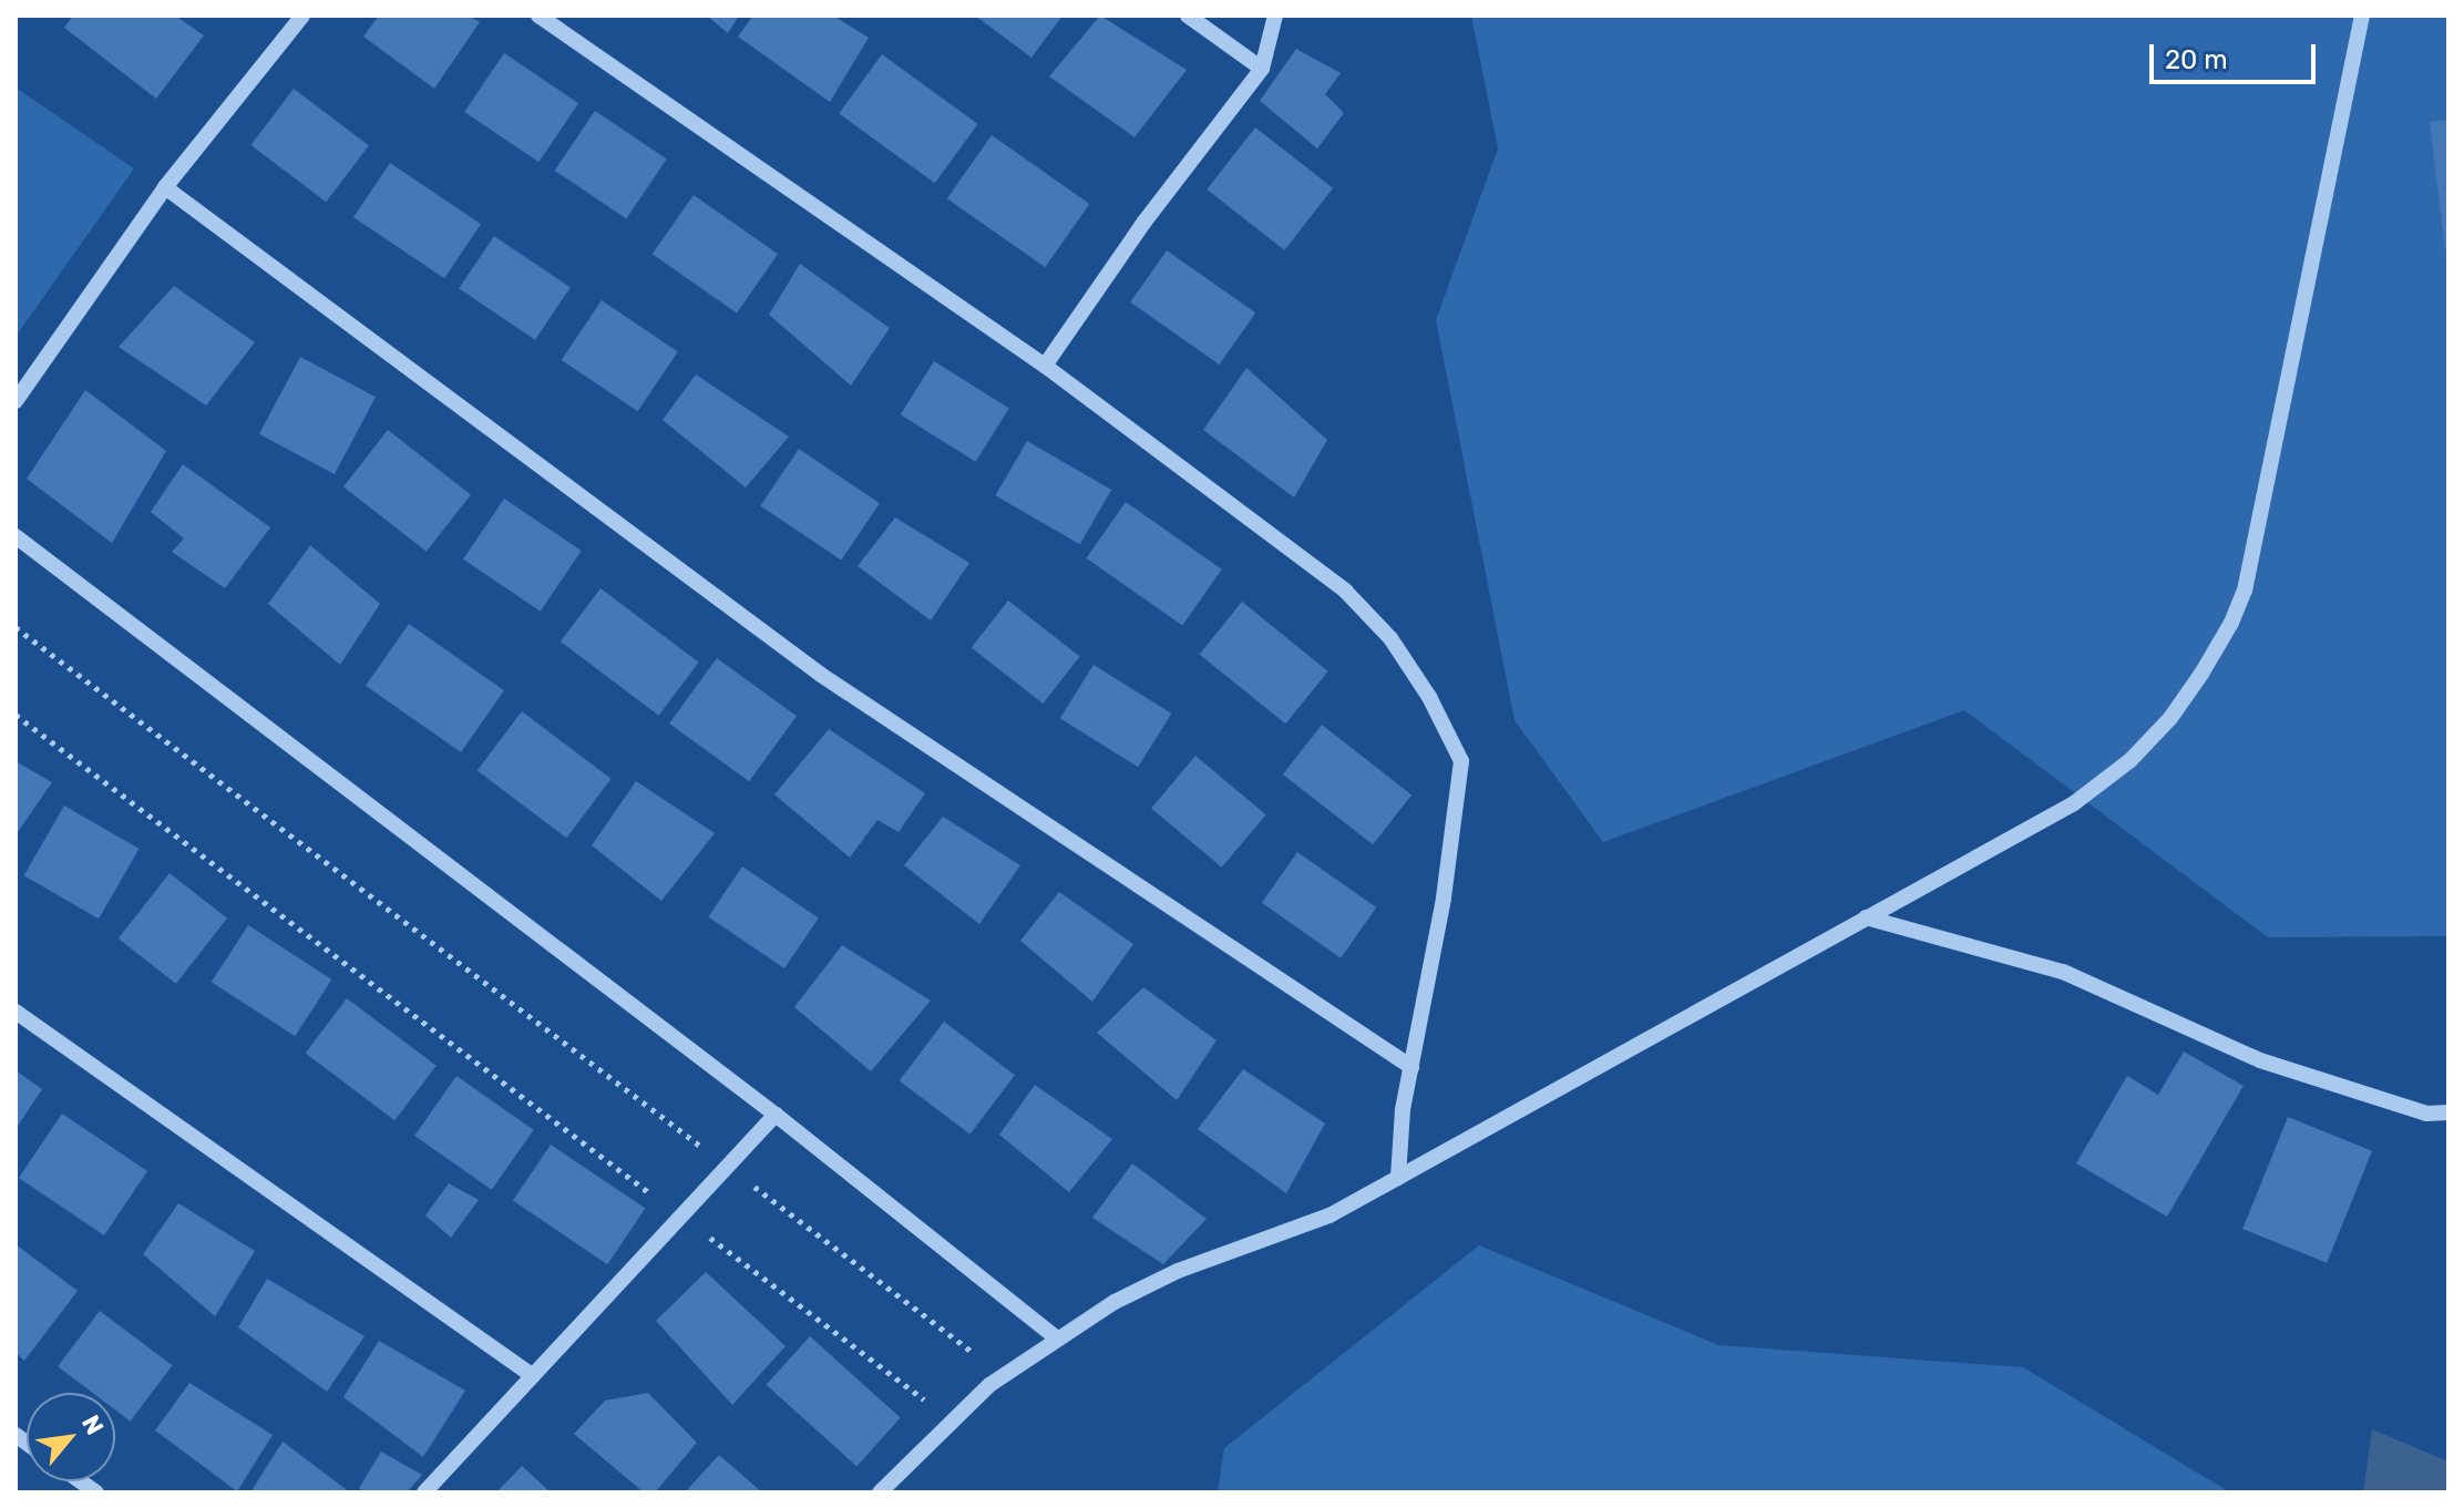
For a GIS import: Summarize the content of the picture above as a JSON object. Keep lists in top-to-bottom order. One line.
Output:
{"scale_bar":"20 m","north":"top right"}
